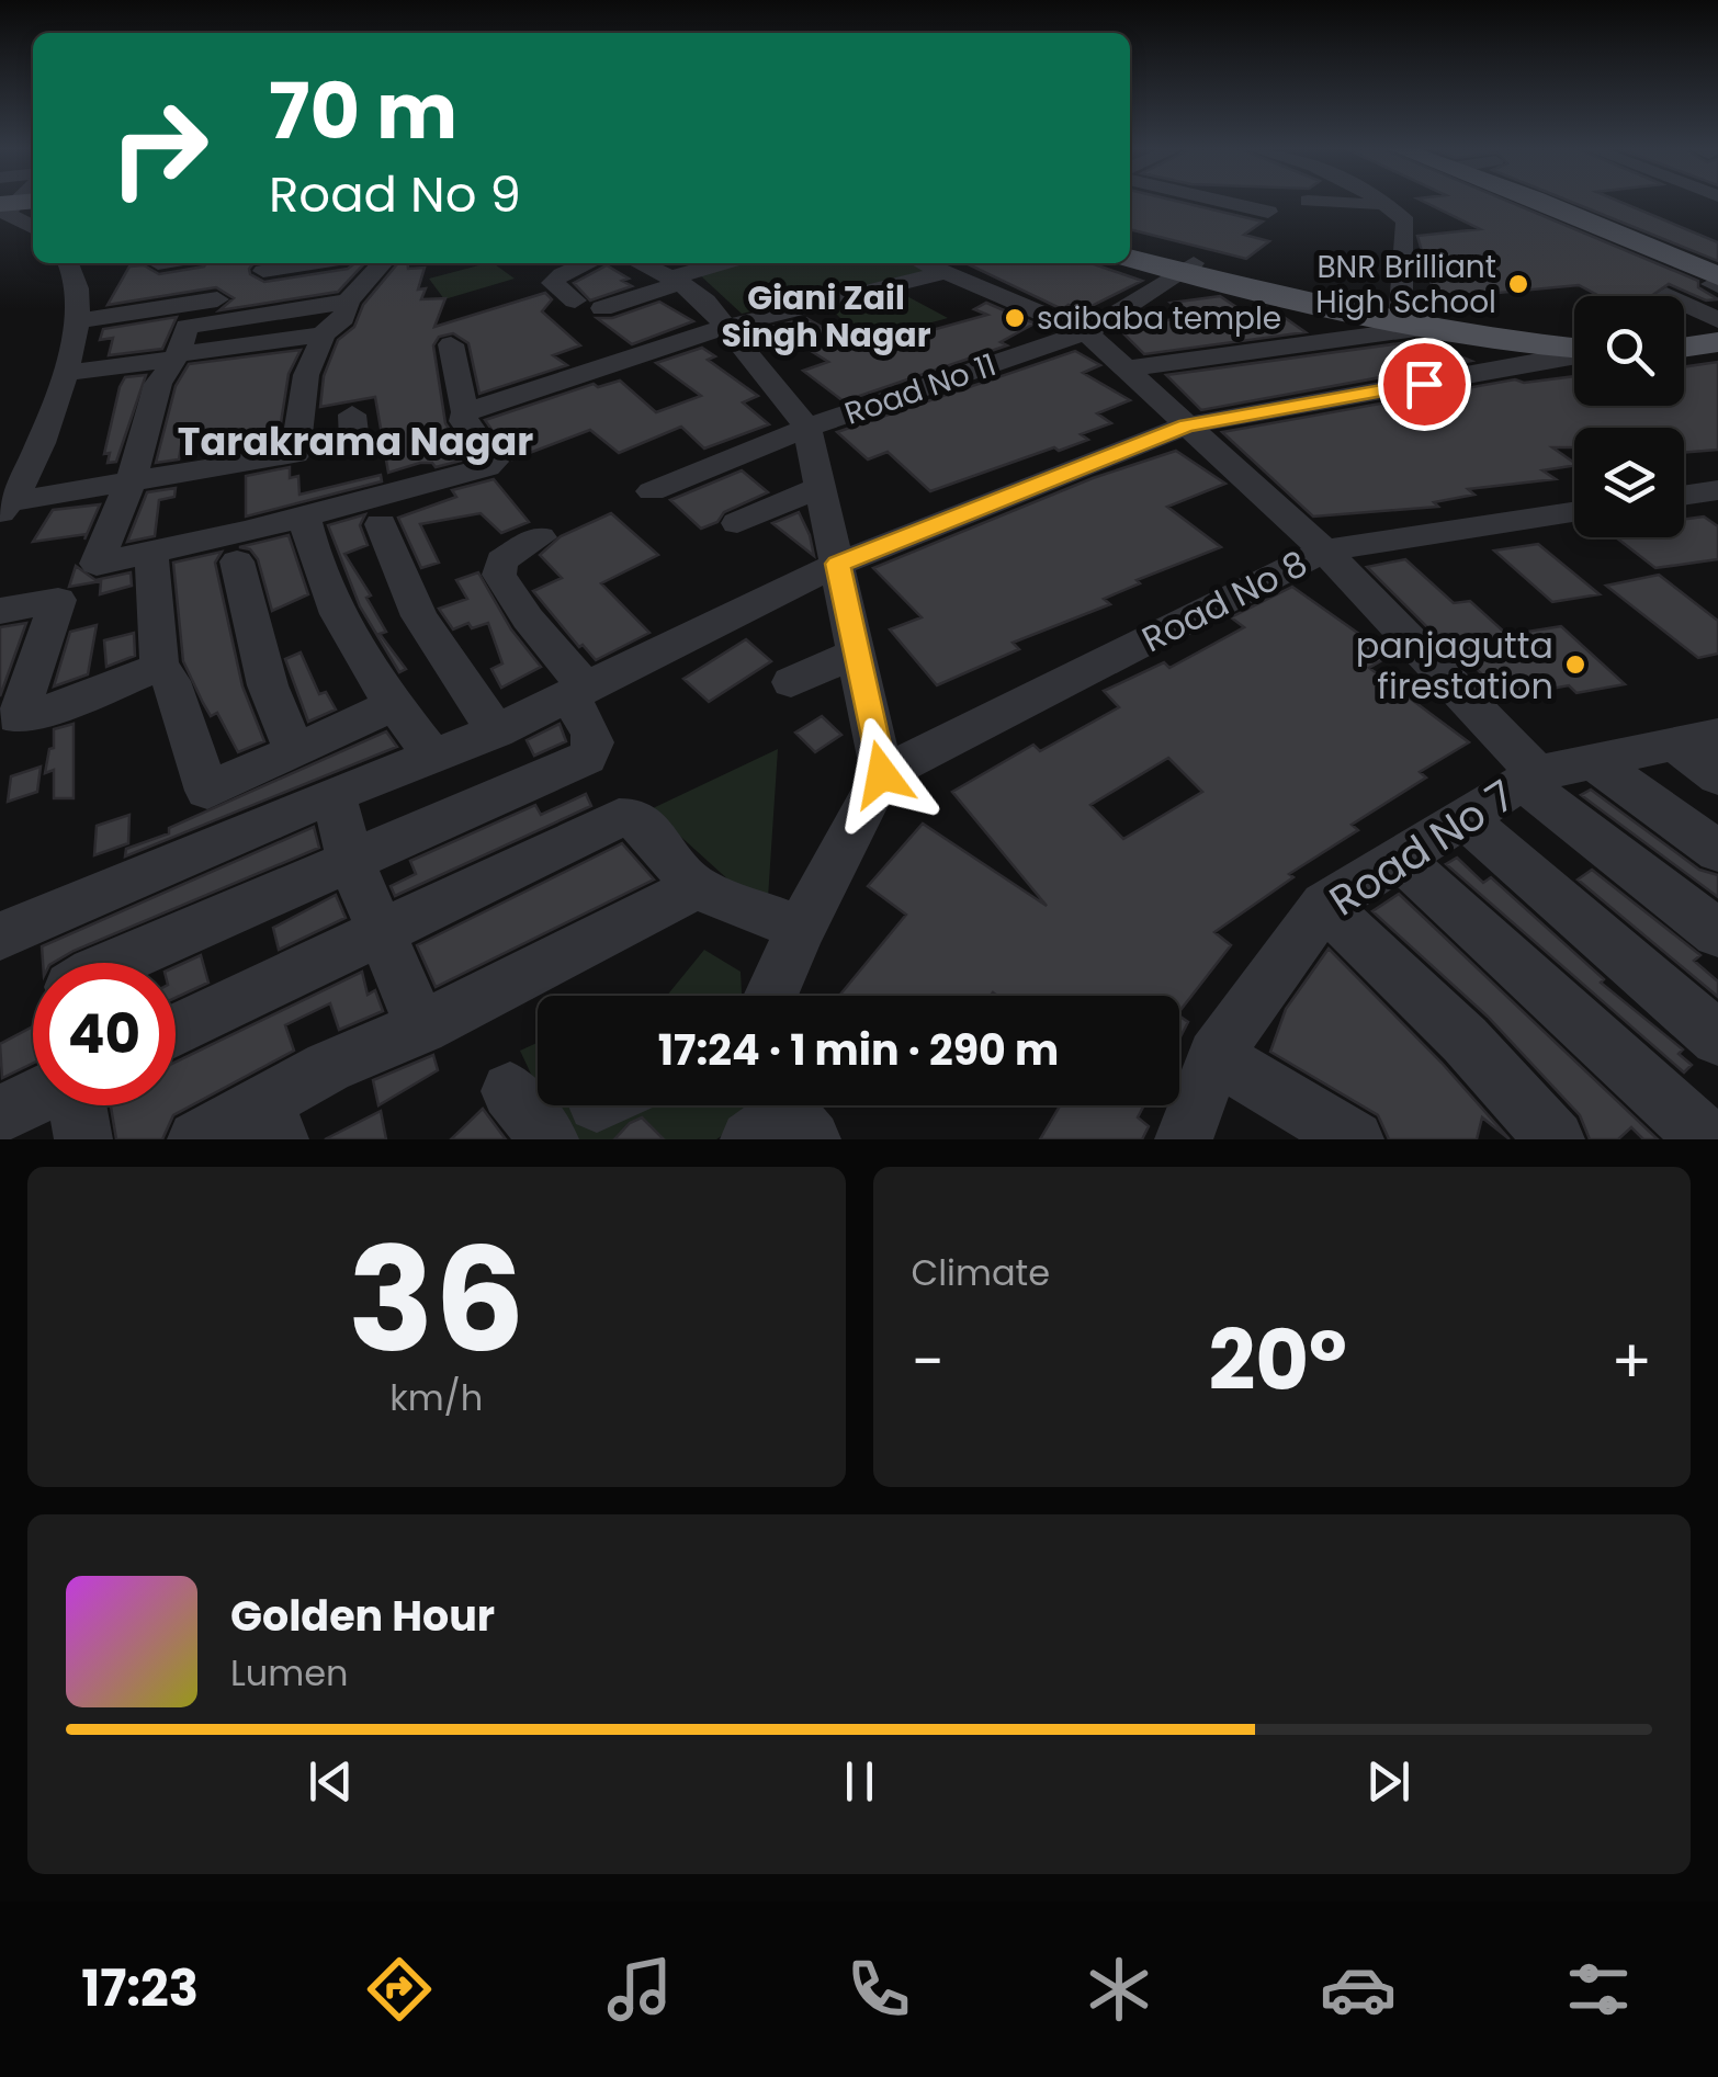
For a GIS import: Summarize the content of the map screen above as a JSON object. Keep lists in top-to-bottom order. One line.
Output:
{"streets":{"street":["Road No 11","Road No 8","Road No 7"]},"districts":["Giani Zail Singh Nagar","Tarakrama Nagar"],"places":["BNR Brilliant High School","saibaba temple","panjagutta firestation"],"page":{"turn":["70 m","Road No 9"],"limit":"40","trip":"17:24 · 1 min · 290 m","tile":[["36","km/h"],"Climate"],"heat":["−","20°","+"],"song":["Golden Hour","Lumen"],"tabs":"17:23"}}
